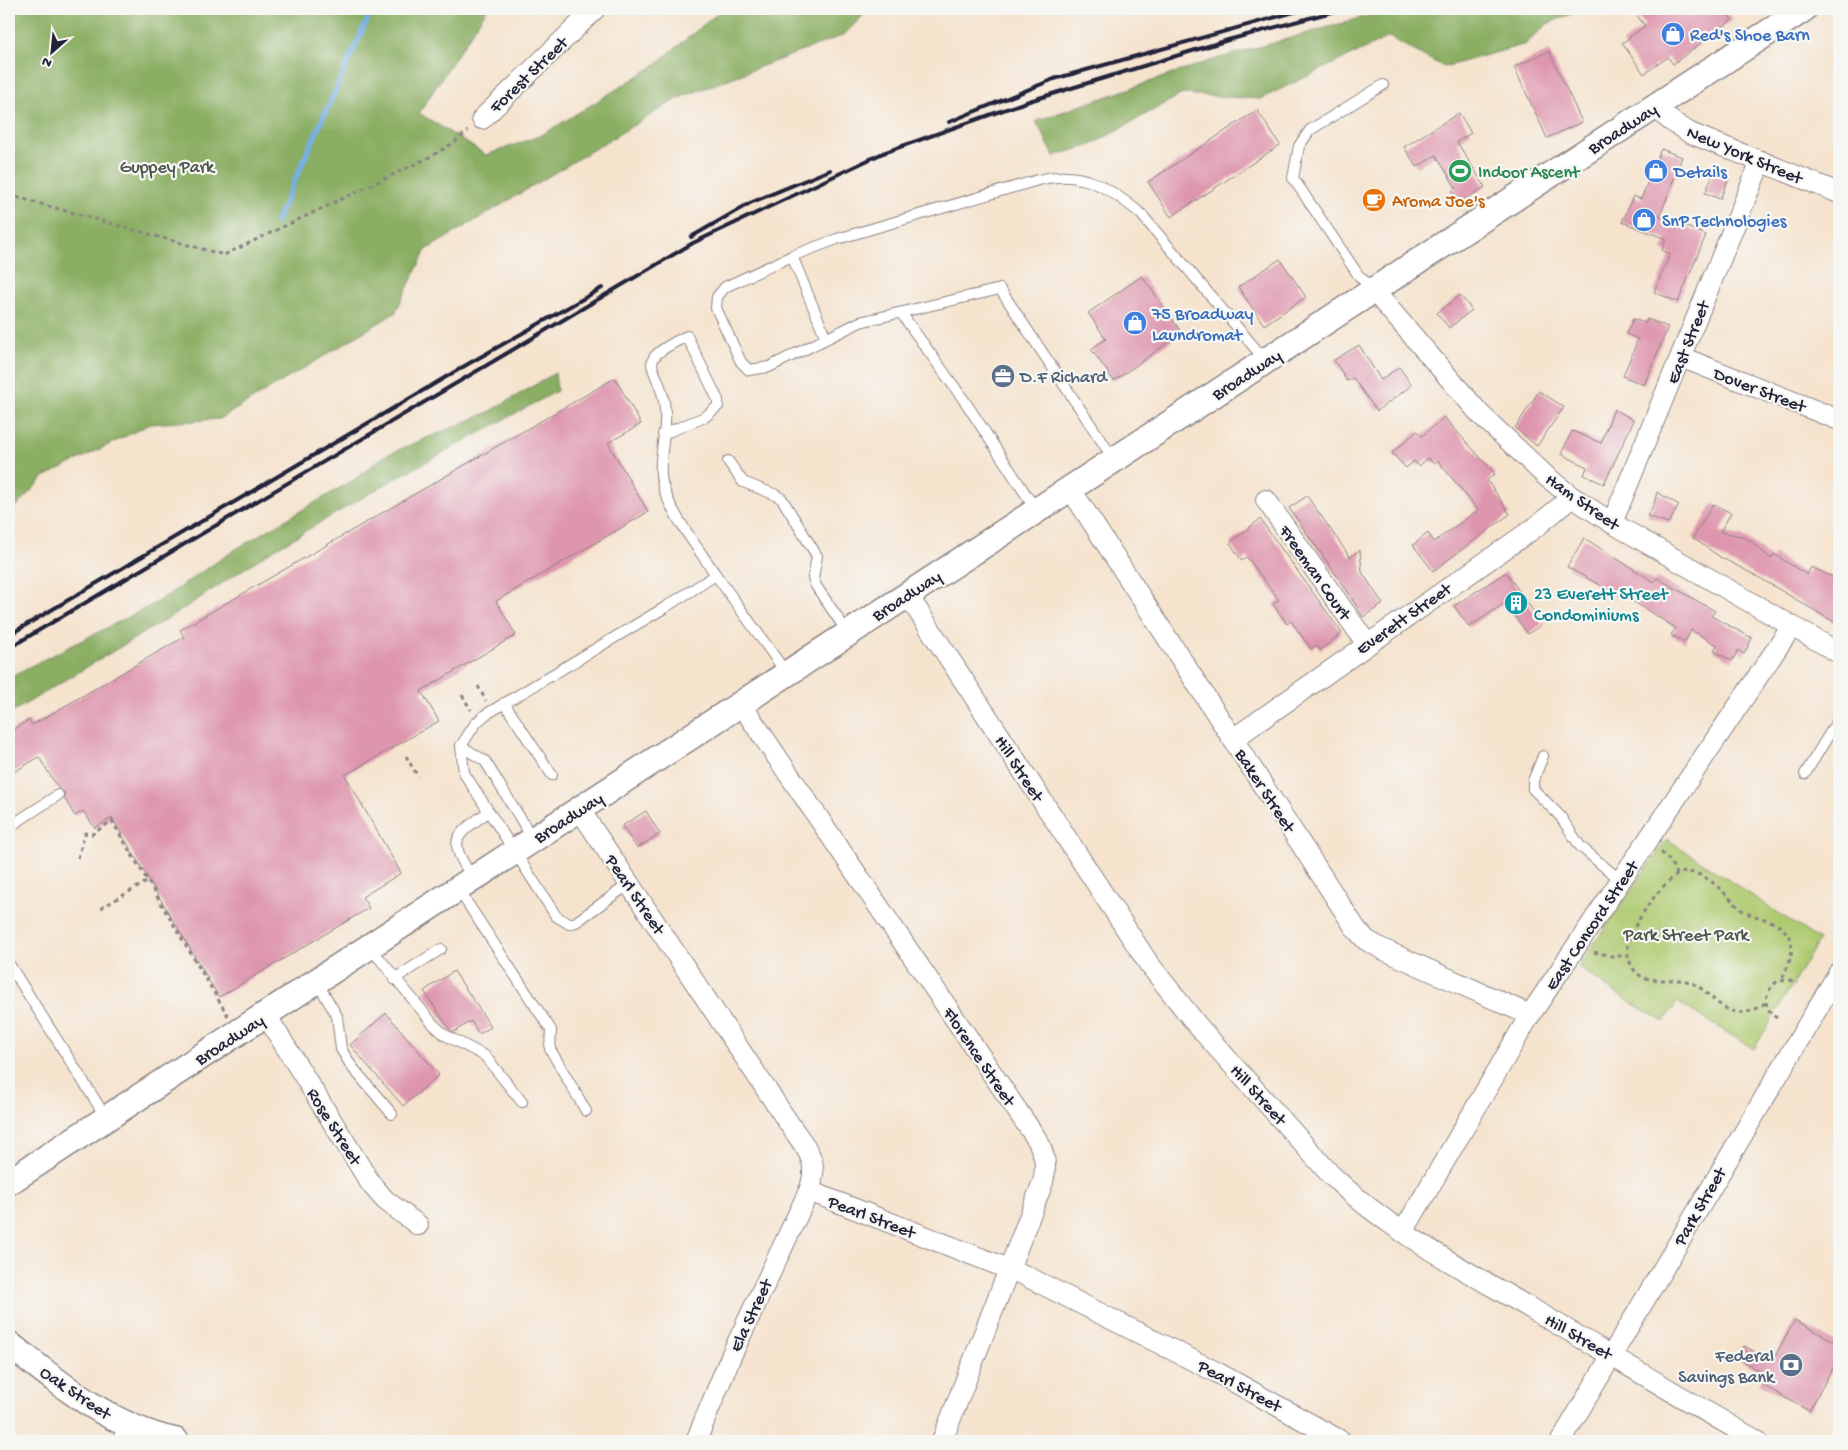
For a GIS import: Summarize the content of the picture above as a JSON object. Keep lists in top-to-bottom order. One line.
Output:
{"streets":{"street":["Forest Street","Broadway","New York Street","East Street","Dover Street","Ham Street","Freeman Court","Everett Street","Hill Street","Baker Street","Pearl Street","East Concord Street","Florence Street","Rose Street","Park Street","Ela Street","Oak Street"]},"crossings":[["Broadway","New York Street"],["Broadway","Ham Street"],["Broadway","Hill Street"],["Broadway","Baker Street"],["Broadway","Pearl Street"],["Broadway","Florence Street"],["Broadway","Rose Street"],["New York Street","East Street"],["East Street","Dover Street"],["East Street","Ham Street"],["Ham Street","Everett Street"],["Ham Street","East Concord Street"],["Freeman Court","Everett Street"],["Everett Street","Baker Street"],["Hill Street","East Concord Street"],["Hill Street","Park Street"],["Baker Street","East Concord Street"],["Pearl Street","Florence Street"],["Pearl Street","Ela Street"]],"parks":["Guppey Park","Park Street Park"],"places":{"shop":["Red's Shoe Barn","Details","SnP Technologies","75 Broadway Laundromat"],"sports":["Indoor Ascent"],"cafe":["Aroma Joe's"],"office":["D.F Richard"],"building":["23 Everett Street Condominiums"],"bank":["Federal Savings Bank"]},"north":"bottom left"}
